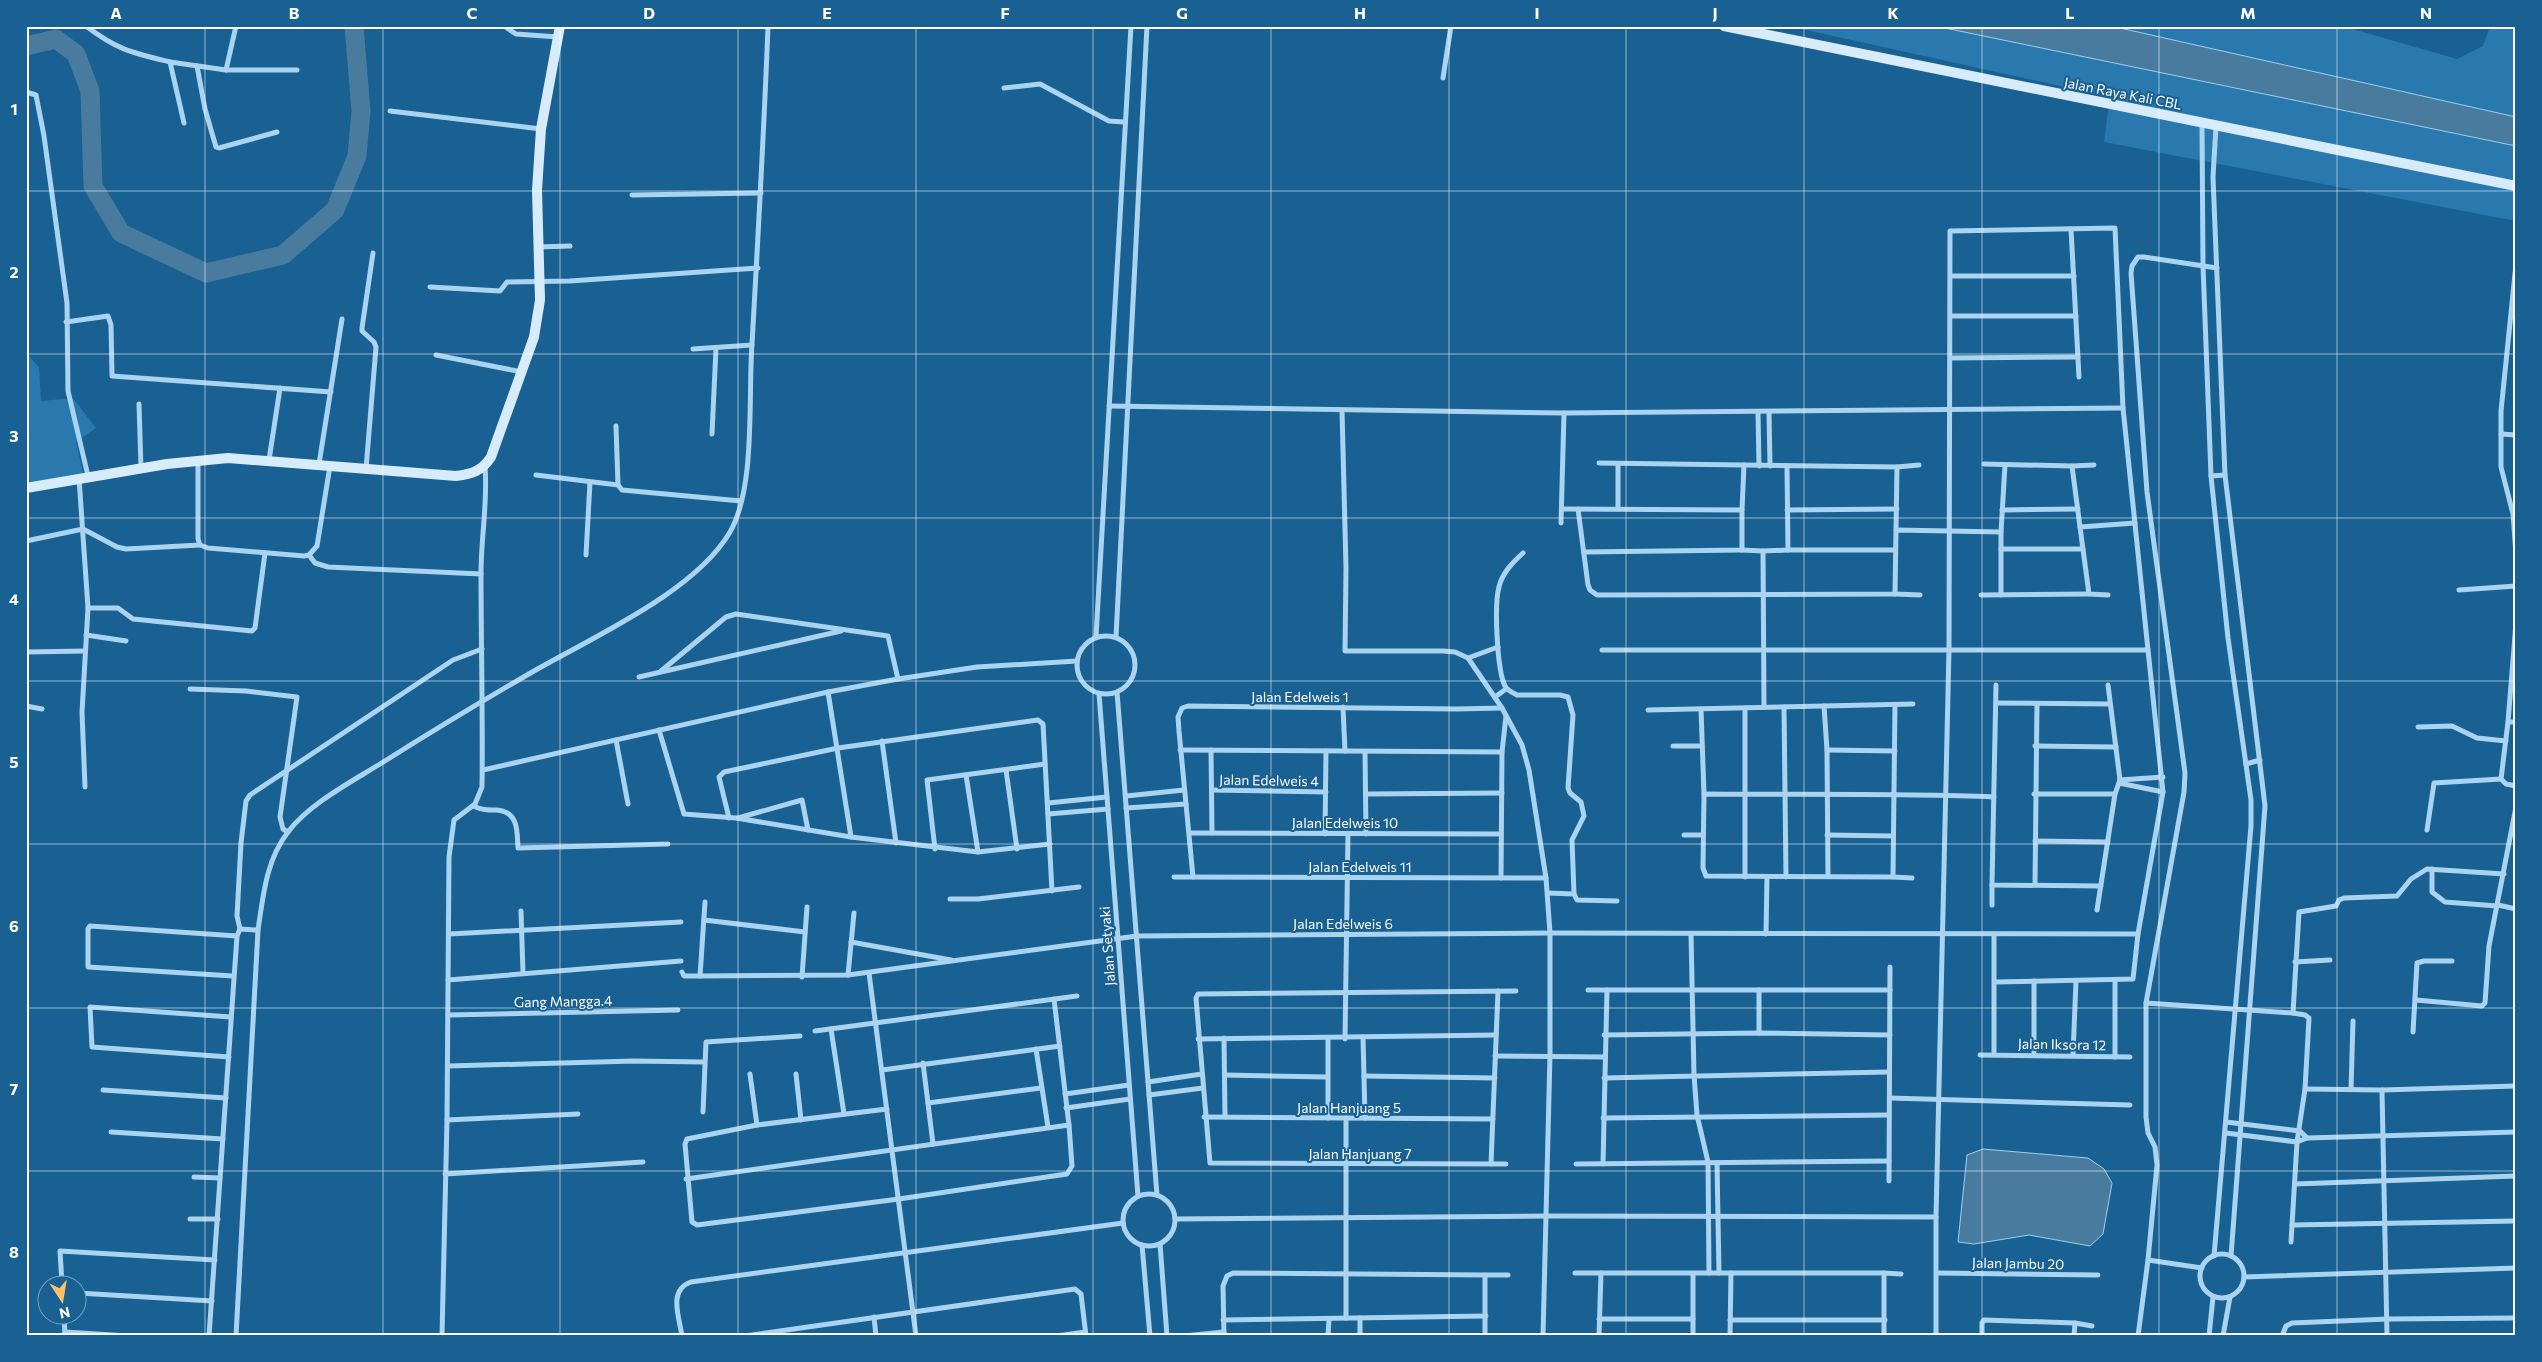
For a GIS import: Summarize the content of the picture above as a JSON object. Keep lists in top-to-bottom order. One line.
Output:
{"streets":{"street":["Jalan Raya Kali CBL","Jalan Edelweis 1","Jalan Edelweis 4","Jalan Edelweis 10","Jalan Edelweis 11","Jalan Edelweis 6","Jalan Setyaki","Gang Mangga.4","Jalan Iksora 12","Jalan Hanjuang 5","Jalan Hanjuang 7","Jalan Jambu 20"]},"crossings":[["Jalan Edelweis 1","Jalan Edelweis 10"],["Jalan Edelweis 1","Jalan Edelweis 11"],["Jalan Edelweis 6","Jalan Setyaki"],["Jalan Hanjuang 5","Jalan Hanjuang 7"]],"north":"bottom","grid":{"columns":["A","B","C","D","E","F","G","H","I","J","K","L","M","N"],"rows":["1","2","3","4","5","6","7","8"]}}
